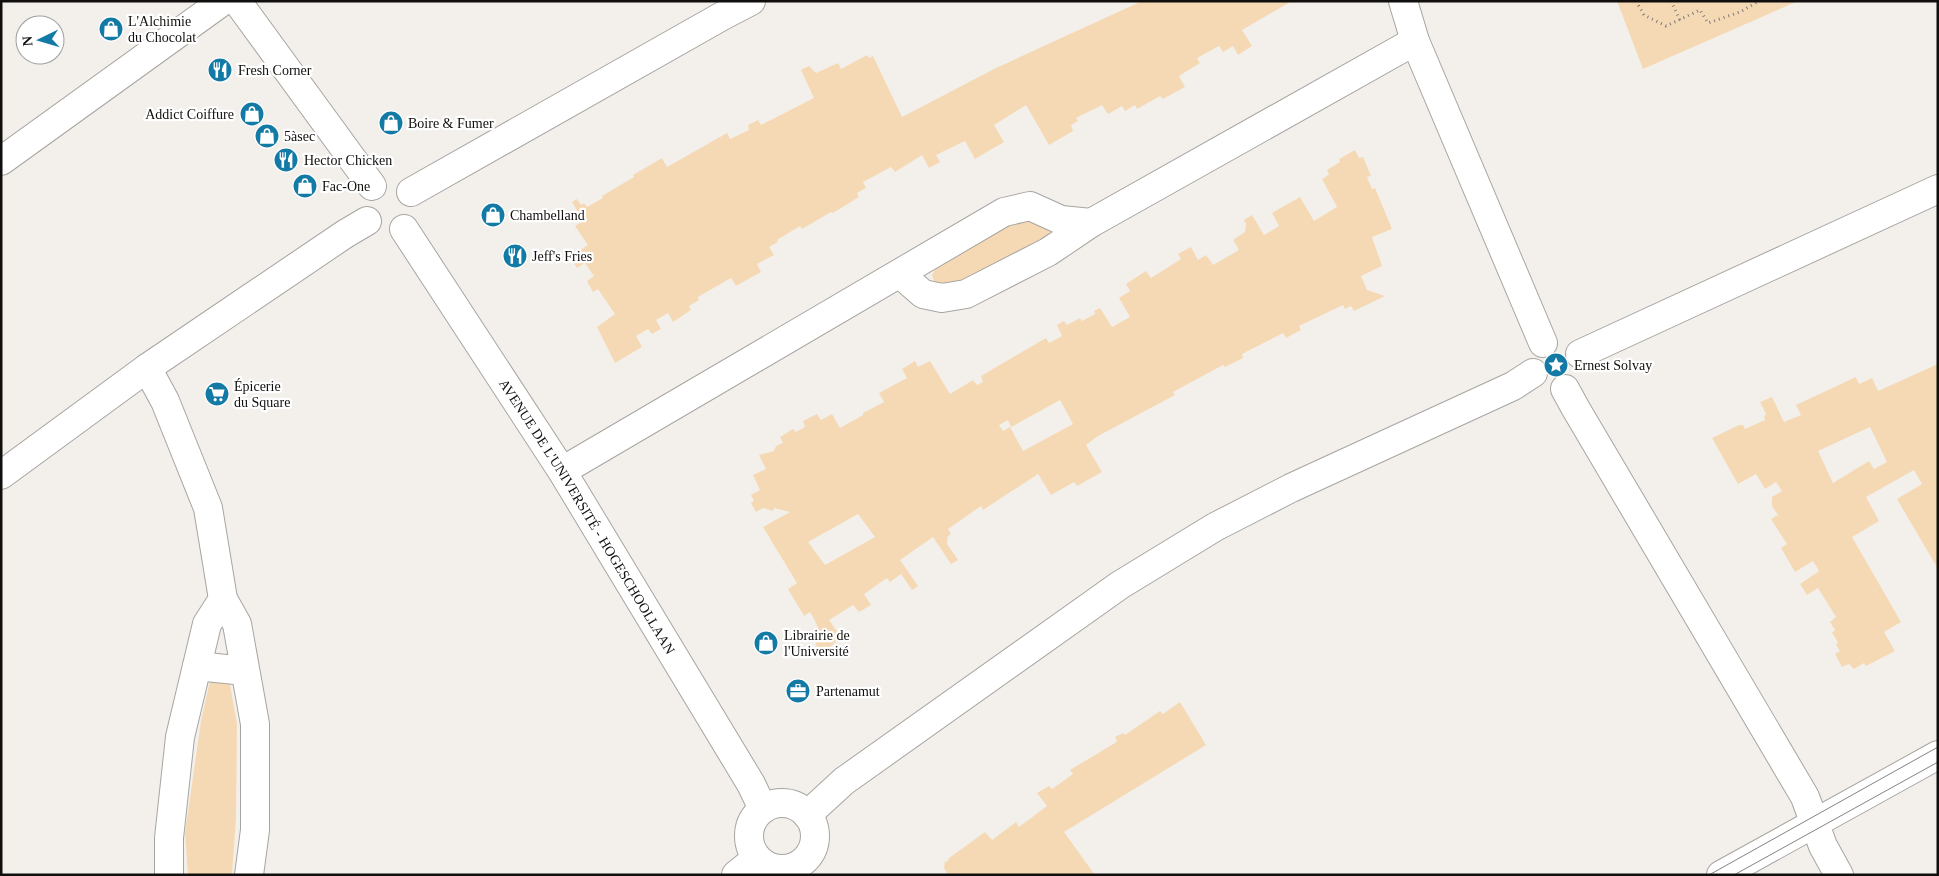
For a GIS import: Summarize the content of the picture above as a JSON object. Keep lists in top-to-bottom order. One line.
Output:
{"streets":{"street":["AVENUE DE L'UNIVERSITÉ - HOGESCHOOLLAAN"]},"places":{"shop":["L'Alchimie du Chocolat","Addict Coiffure","Boire & Fumer","5àsec","Fac-One","Chambelland","Librairie de l'Université"],"restaurant":["Fresh Corner","Hector Chicken","Jeff's Fries"],"place":["Ernest Solvay"],"supermarket":["Épicerie du Square"],"office":["Partenamut"]},"north":"left"}
